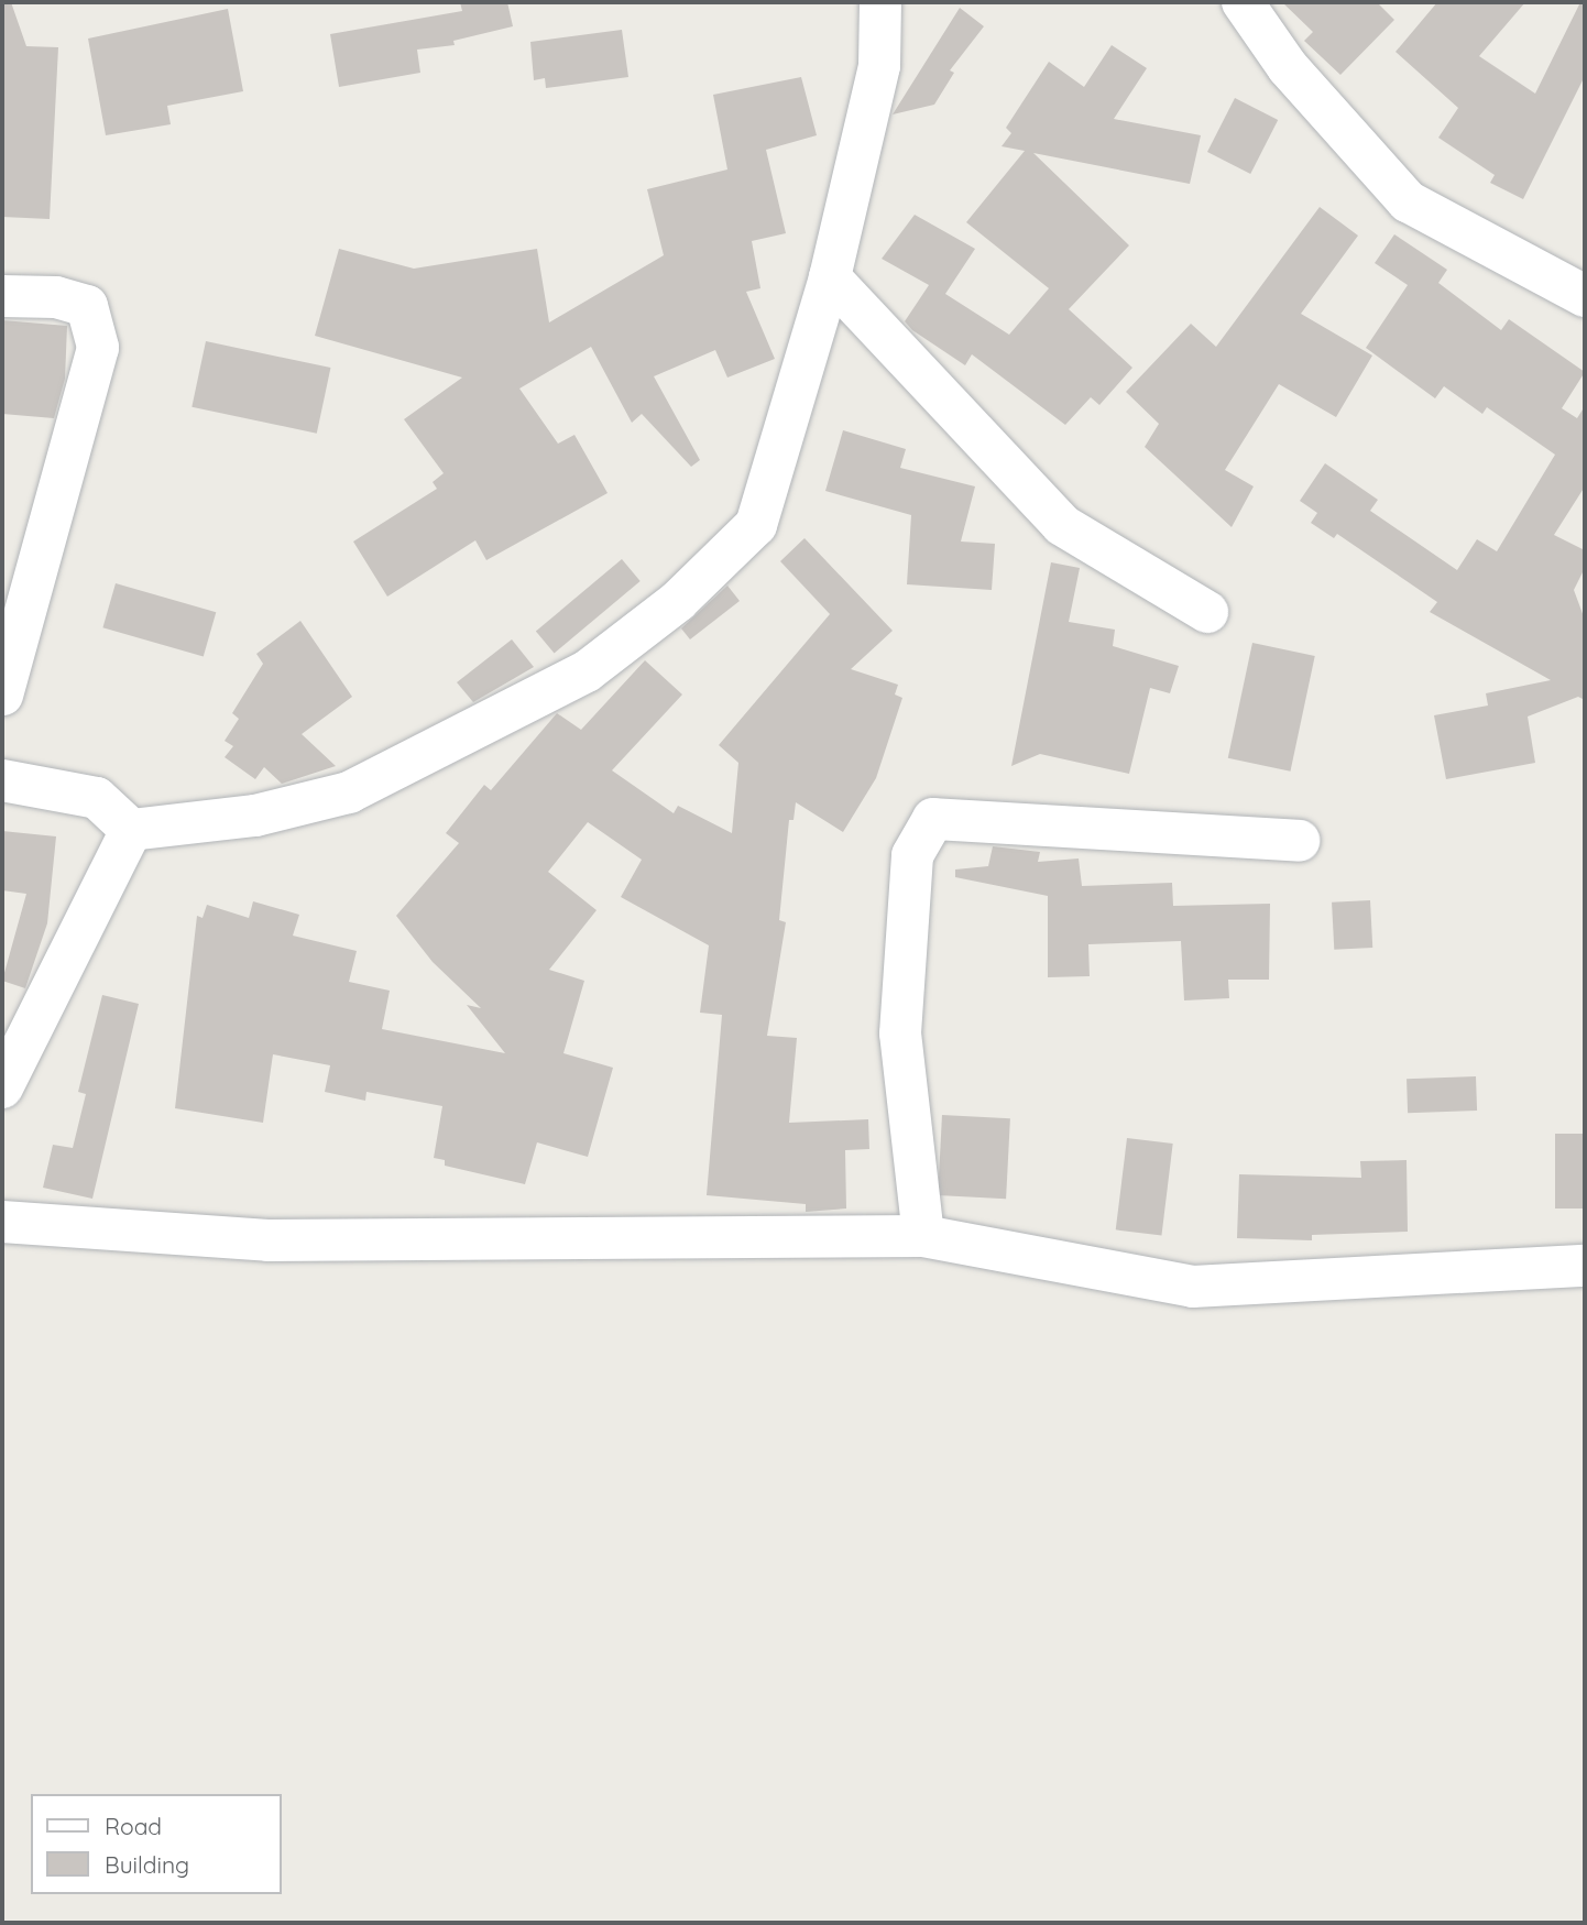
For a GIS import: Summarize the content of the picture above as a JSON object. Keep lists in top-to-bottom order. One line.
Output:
{"legend":["Road","Building"]}
